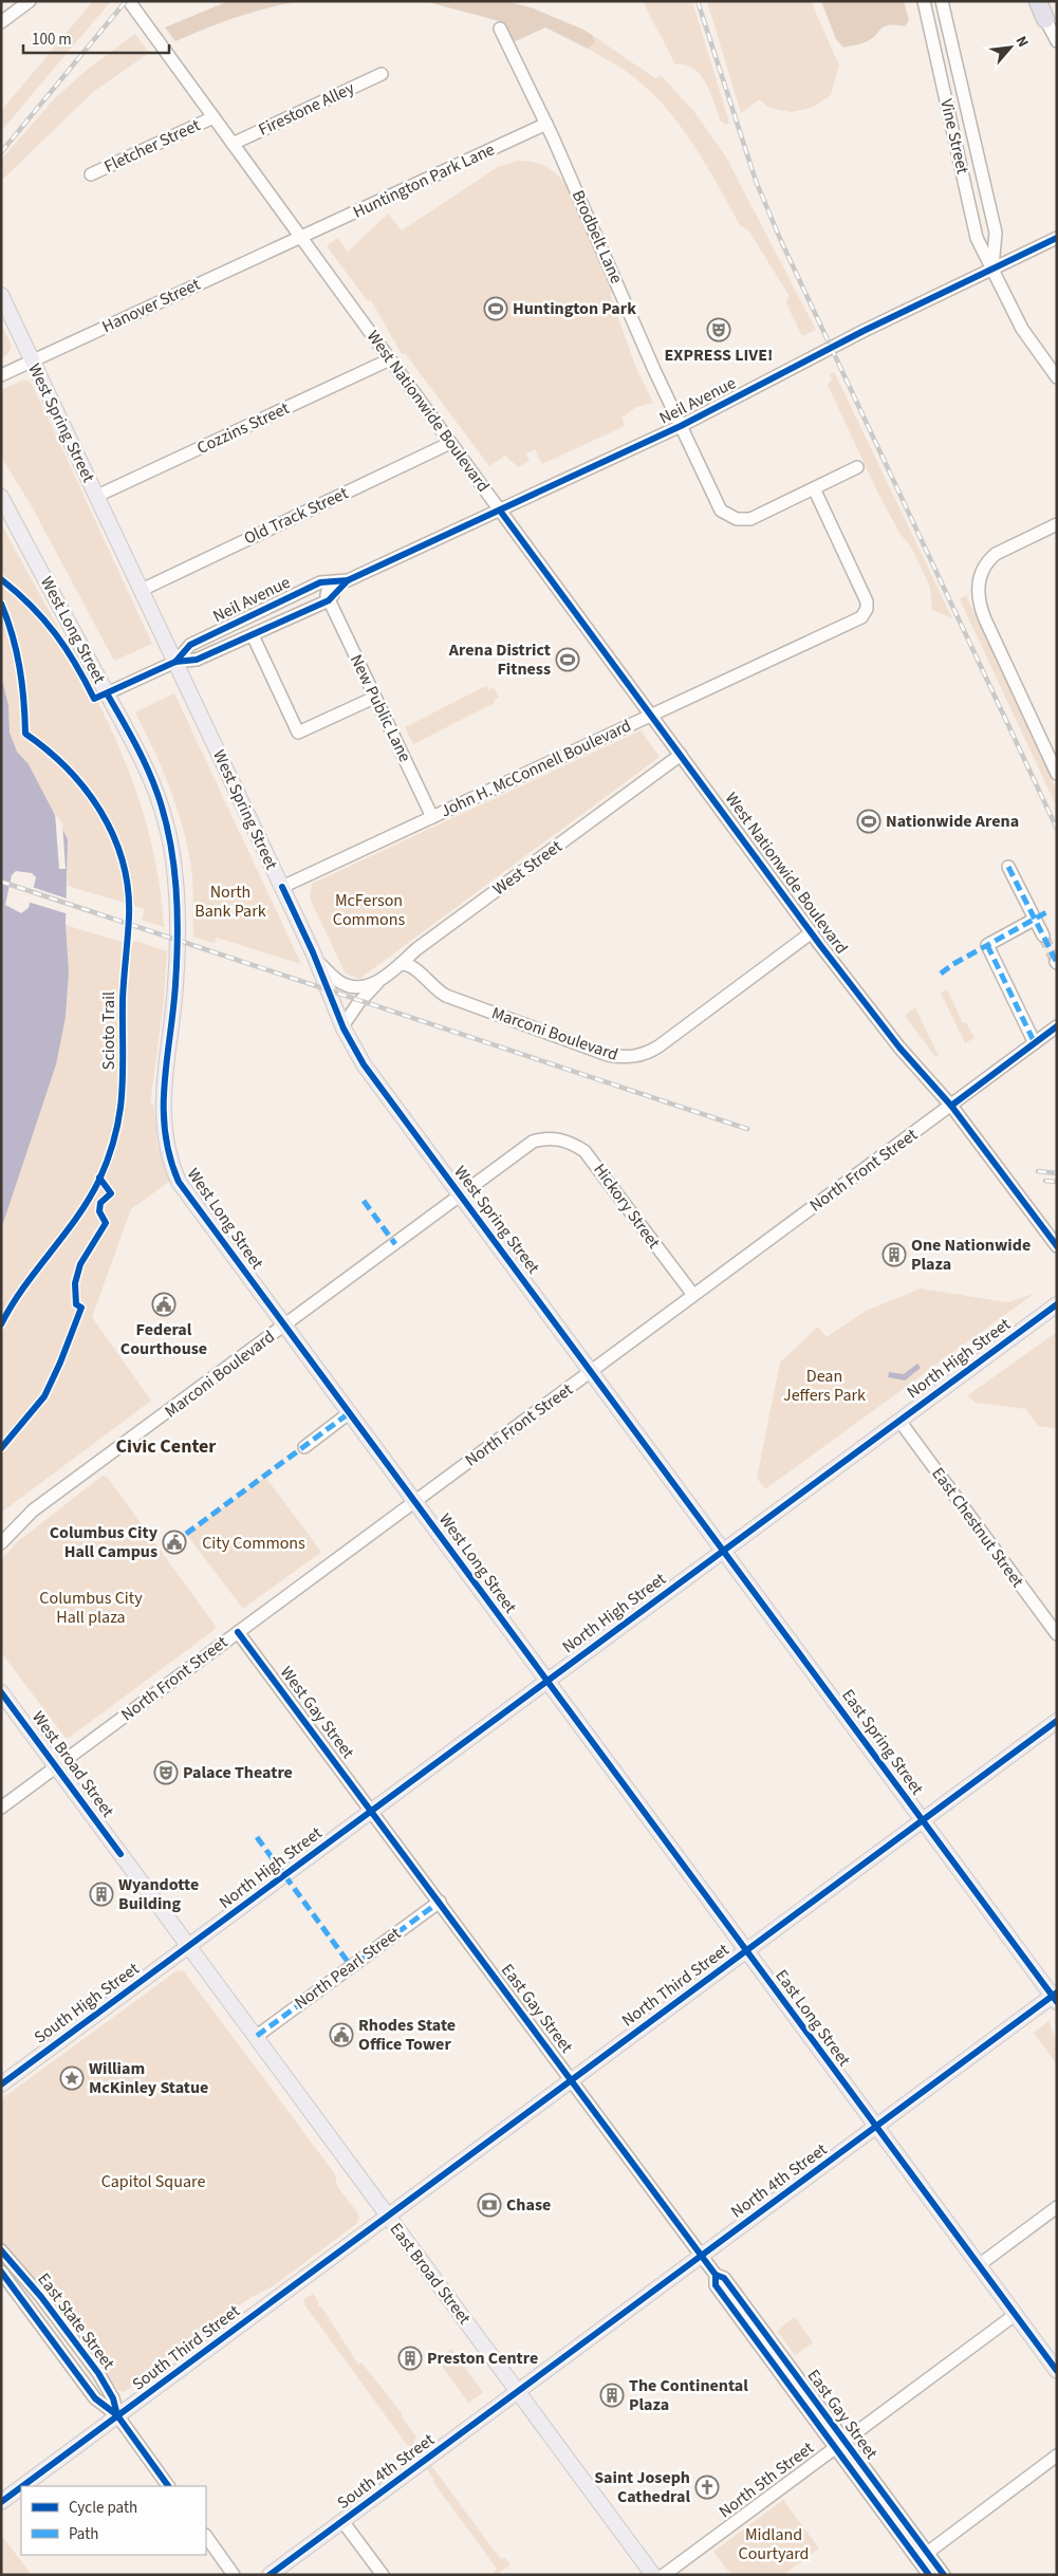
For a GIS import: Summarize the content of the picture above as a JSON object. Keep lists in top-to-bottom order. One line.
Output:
{"streets":{"main road":["West Spring Street","West Long Street","North High Street","East Spring Street","West Broad Street","North Third Street","South High Street","East Long Street","North 4th Street","East Broad Street","South Third Street","South 4th Street"],"street":["Firestone Alley","Vine Street","Fletcher Street","Huntington Park Lane","Brodbelt Lane","Hanover Street","Neil Avenue","West Nationwide Boulevard","Cozzins Street","Old Track Street","New Public Lane","John H. McConnell Boulevard","West Street","Marconi Boulevard","North Front Street","Hickory Street","East Chestnut Street","West Gay Street","North Pearl Street","East Gay Street","East State Street","North 5th Street"],"cycle path":["Scioto Trail"]},"crossings":[["Firestone Alley","West Nationwide Boulevard"],["Vine Street","Neil Avenue"],["Fletcher Street","West Nationwide Boulevard"],["Huntington Park Lane","Brodbelt Lane"],["Huntington Park Lane","Hanover Street"],["Huntington Park Lane","West Nationwide Boulevard"],["Brodbelt Lane","Neil Avenue"],["Brodbelt Lane","John H. McConnell Boulevard"],["Hanover Street","West Nationwide Boulevard"],["Hanover Street","West Spring Street"],["Neil Avenue","West Nationwide Boulevard"],["Neil Avenue","West Spring Street"],["Neil Avenue","West Long Street"],["Neil Avenue","New Public Lane"],["West Nationwide Boulevard","Cozzins Street"],["West Nationwide Boulevard","Old Track Street"],["West Nationwide Boulevard","John H. McConnell Boulevard"],["West Nationwide Boulevard","West Street"],["West Nationwide Boulevard","Marconi Boulevard"],["West Nationwide Boulevard","North Front Street"],["West Spring Street","Cozzins Street"],["West Spring Street","Old Track Street"],["West Spring Street","John H. McConnell Boulevard"],["West Spring Street","West Street"],["West Spring Street","Marconi Boulevard"],["West Spring Street","North Front Street"],["West Spring Street","North High Street"],["West Spring Street","East Spring Street"],["West Long Street","Marconi Boulevard"],["West Long Street","North Front Street"],["West Long Street","North High Street"],["West Long Street","East Long Street"],["New Public Lane","John H. McConnell Boulevard"],["West Street","Marconi Boulevard"],["Marconi Boulevard","Hickory Street"],["North Front Street","Hickory Street"],["North Front Street","West Gay Street"],["North Front Street","West Broad Street"],["North High Street","East Chestnut Street"],["North High Street","West Gay Street"],["North High Street","East Spring Street"],["North High Street","West Broad Street"],["North High Street","South High Street"],["North High Street","East Gay Street"],["North High Street","East Long Street"],["North High Street","East Broad Street"],["West Gay Street","East Gay Street"],["East Spring Street","North Third Street"],["East Spring Street","North 4th Street"],["West Broad Street","South High Street"],["West Broad Street","East Broad Street"],["North Pearl Street","East Gay Street"],["North Pearl Street","East Broad Street"],["North Third Street","East Gay Street"],["North Third Street","East Long Street"],["North Third Street","East Broad Street"],["North Third Street","South Third Street"],["South High Street","East Broad Street"],["East Gay Street","North 4th Street"],["East Gay Street","North 5th Street"],["East Long Street","North 4th Street"],["East Long Street","North 5th Street"],["North 4th Street","East Broad Street"],["North 4th Street","South 4th Street"],["East Broad Street","South Third Street"],["East Broad Street","South 4th Street"],["East State Street","South Third Street"]],"districts":["Civic Center"],"parks":["North Bank Park","McFerson Commons","Dean Jeffers Park","City Commons","Columbus City Hall plaza","Capitol Square","Midland Courtyard"],"places":{"sports":["Huntington Park","Arena District Fitness","Nationwide Arena"],"theatre":["EXPRESS LIVE!","Palace Theatre"],"building":["One Nationwide Plaza","Wyandotte Building","Preston Centre","The Continental Plaza"],"public building":["Federal Courthouse","Columbus City Hall Campus","Rhodes State Office Tower"],"place":["William McKinley Statue"],"bank":["Chase"],"church":["Saint Joseph Cathedral"]},"legend":["Cycle path","Path"],"scale_bar":"100 m","north":"top right"}
